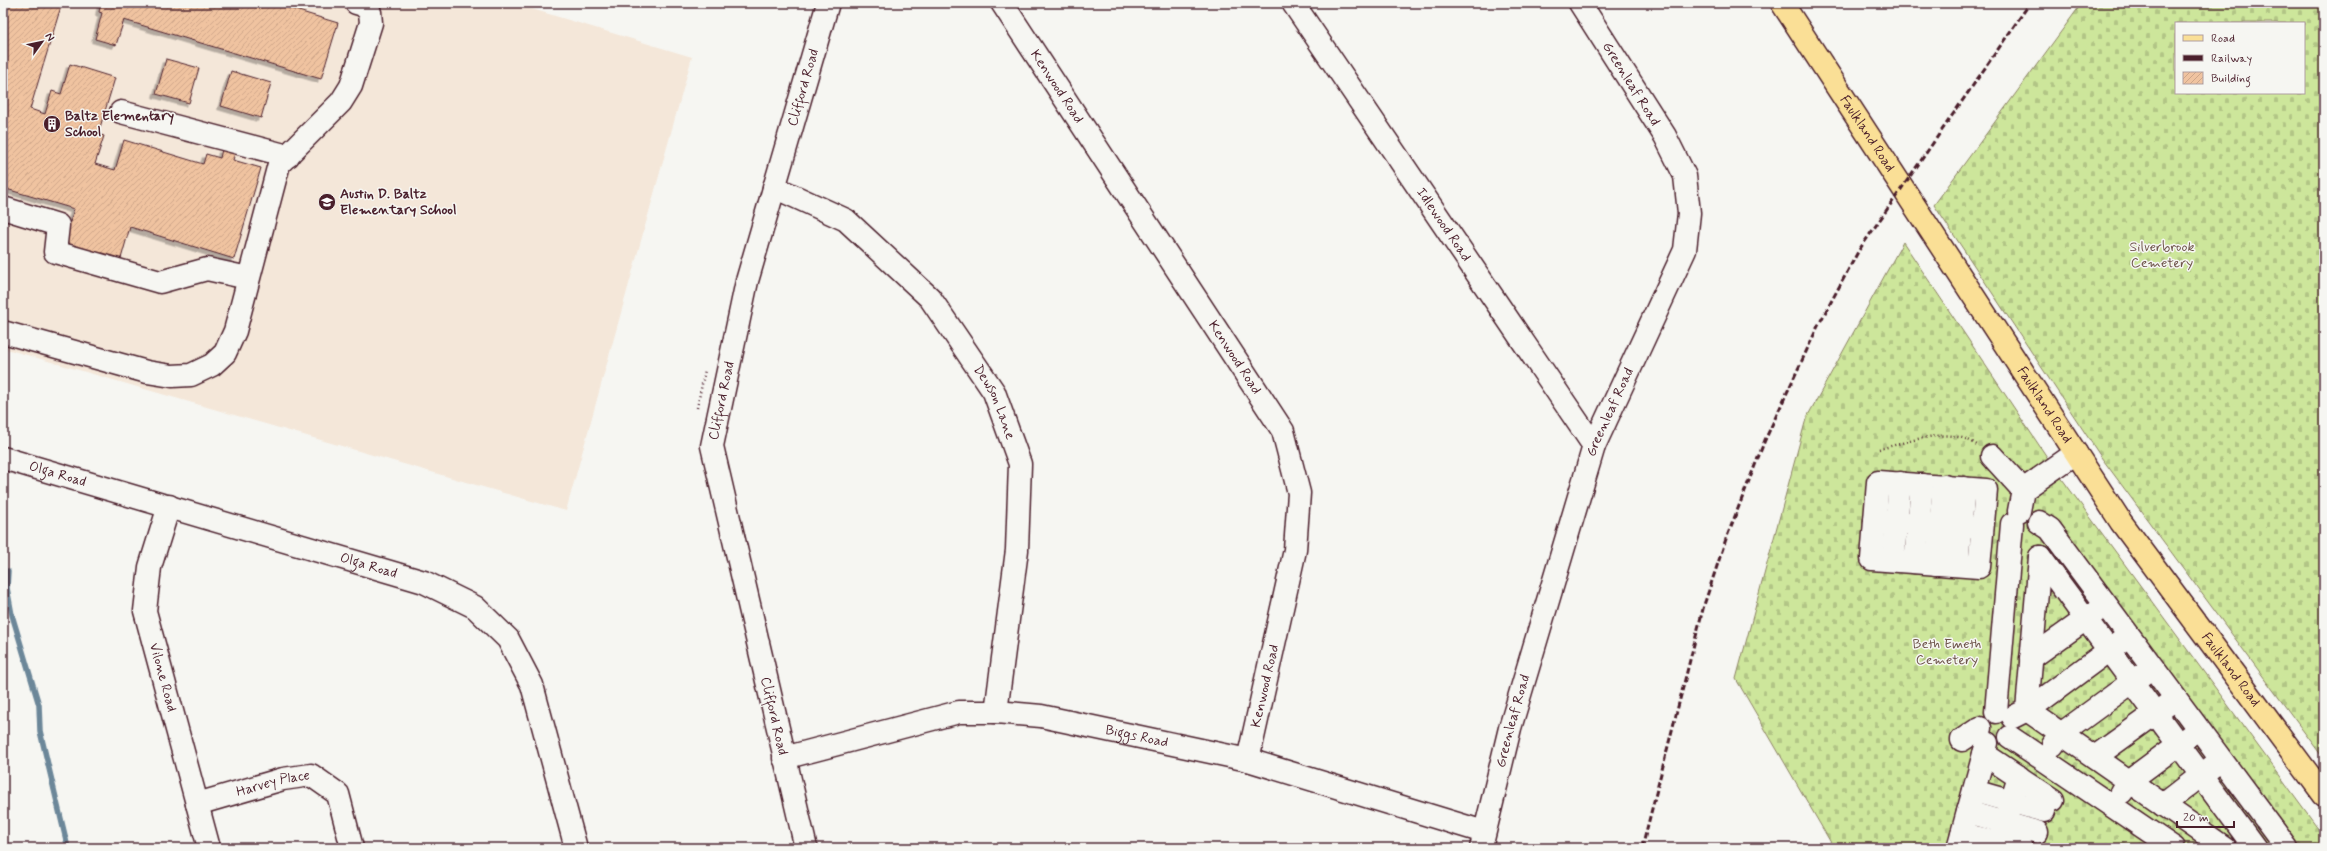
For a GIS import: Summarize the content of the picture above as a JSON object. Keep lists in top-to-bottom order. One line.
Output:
{"streets":{"main road":["Faulkland Road"],"street":["Greenleaf Road","Clifford Road","Kenwood Road","Idlewood Road","Dewson Lane","Olga Road","Vilone Road","Biggs Road","Harvey Place"]},"crossings":[["Greenleaf Road","Idlewood Road"],["Greenleaf Road","Biggs Road"],["Clifford Road","Dewson Lane"],["Clifford Road","Biggs Road"],["Kenwood Road","Biggs Road"],["Dewson Lane","Biggs Road"],["Olga Road","Vilone Road"],["Vilone Road","Harvey Place"]],"parks":["Silverbrook Cemetery","Beth Emeth Cemetery"],"places":{"building":["Baltz Elementary School"],"school or university":["Austin D. Baltz Elementary School"]},"legend":["Road","Railway","Building"],"scale_bar":"20 m","north":"top right"}
